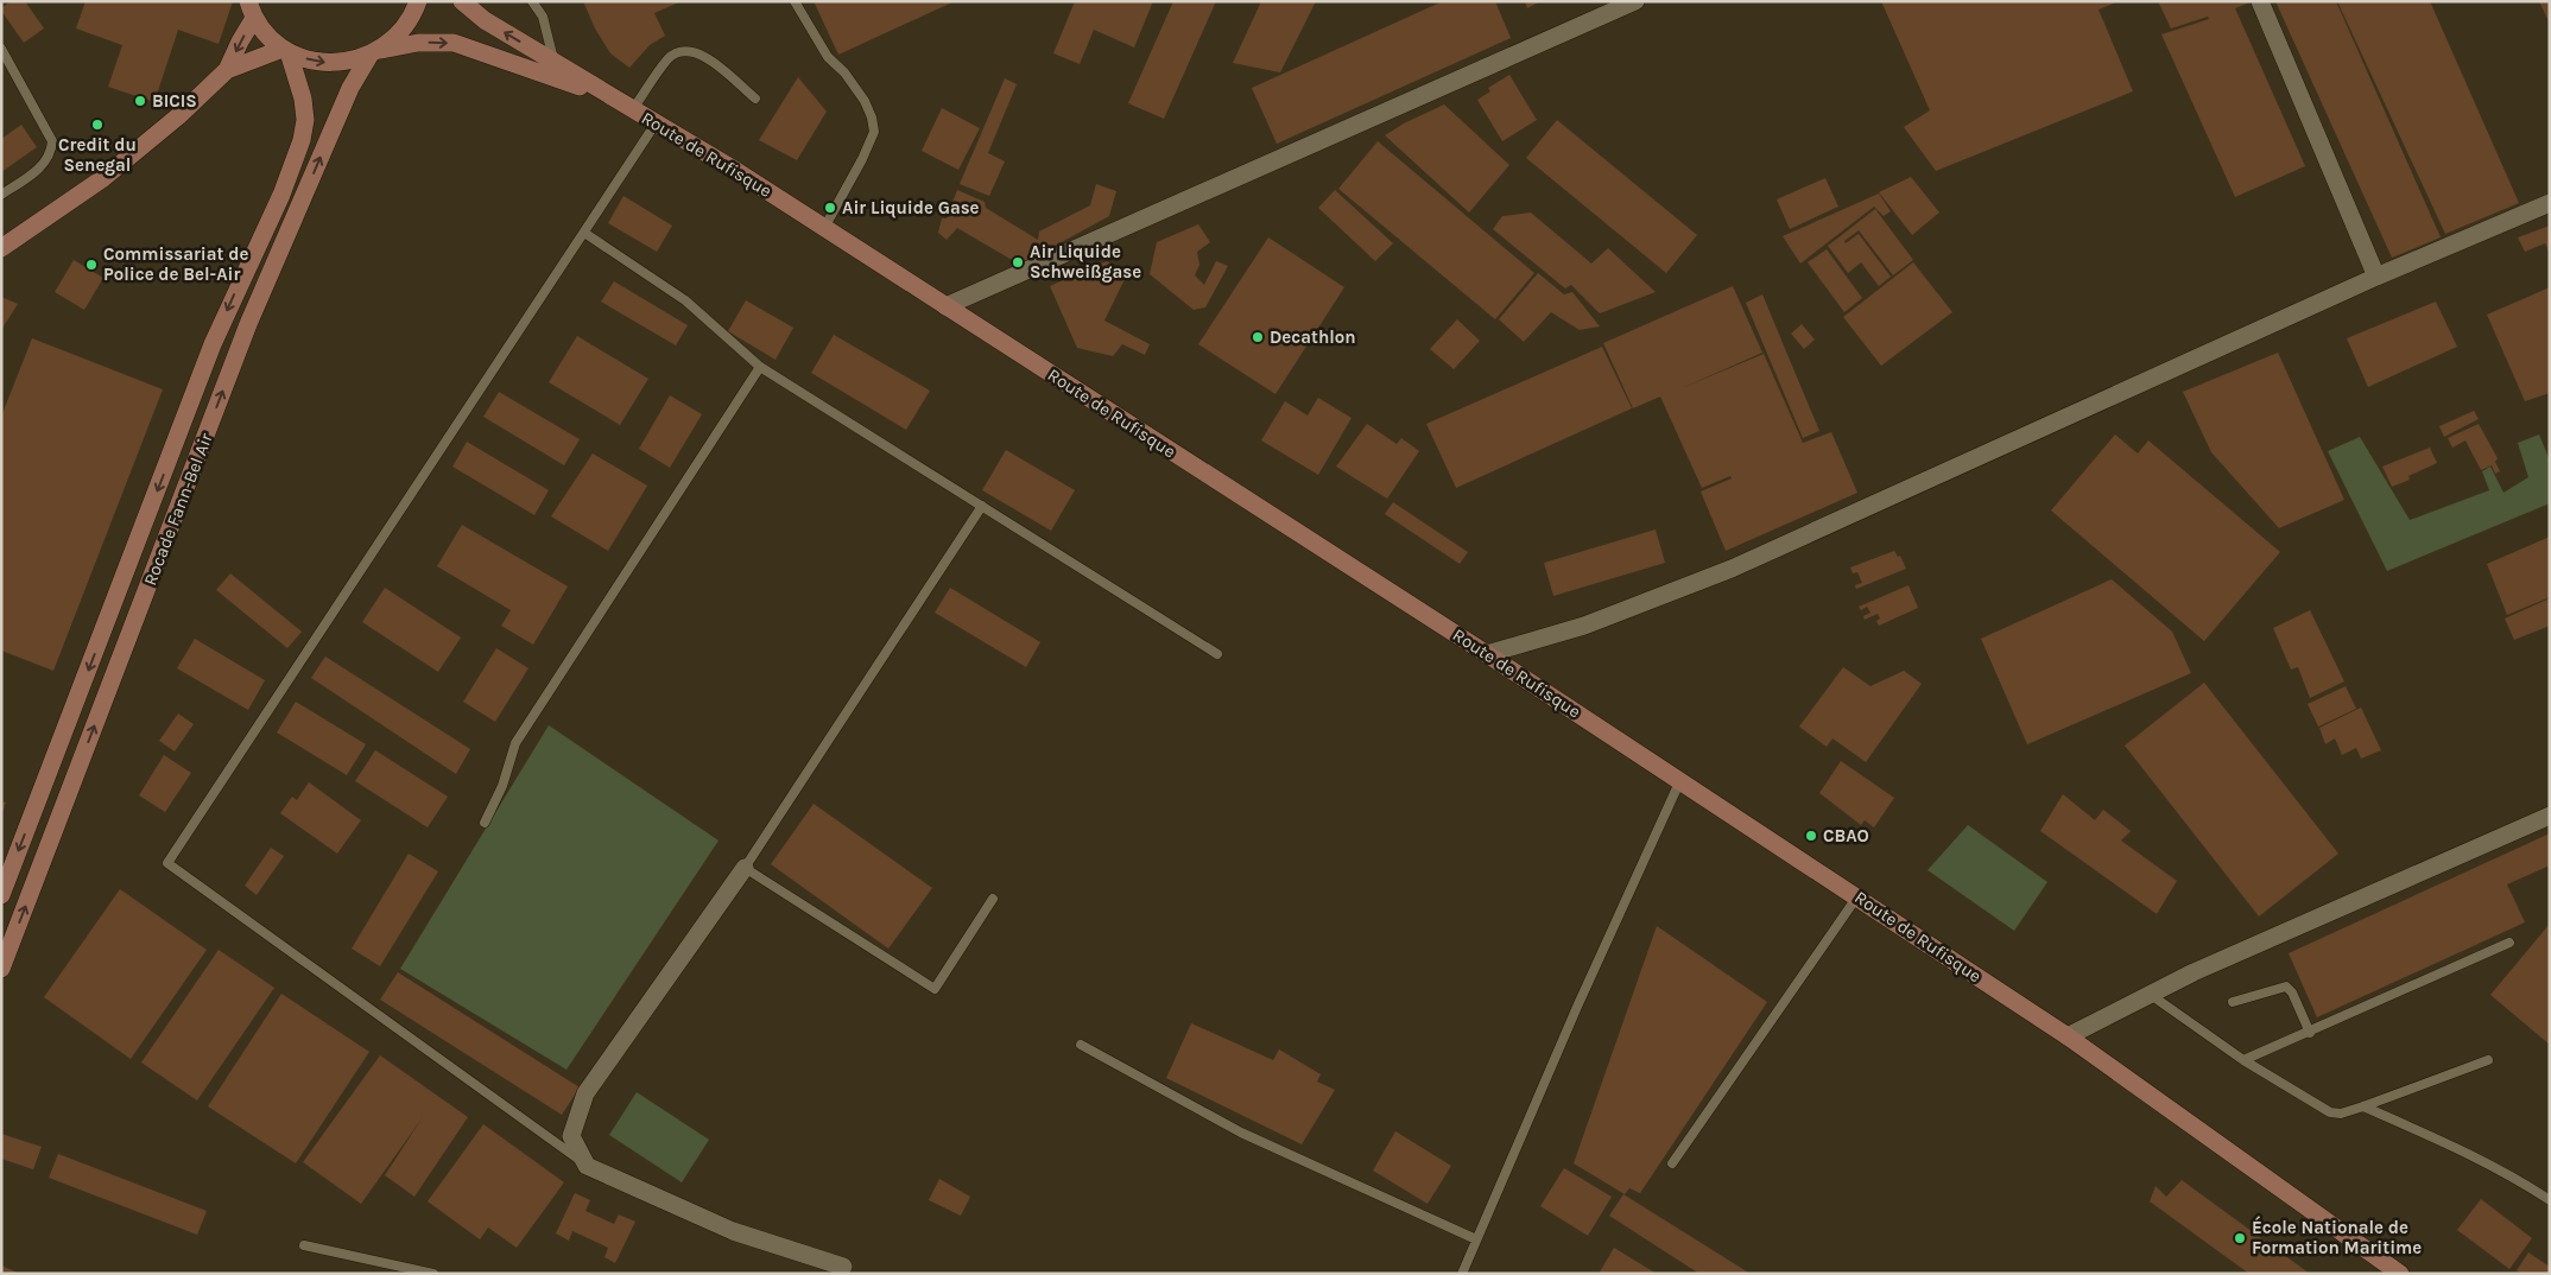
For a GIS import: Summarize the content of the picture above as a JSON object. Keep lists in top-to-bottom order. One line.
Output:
{"streets":{"main road":["Route de Rufisque","Rocade Fann-Bel Air"]},"crossings":[["Route de Rufisque","Rocade Fann-Bel Air"]],"places":["BICIS","Credit du Senegal","Air Liquide Gase","Air Liquide Schweißgase","Commissariat de Police de Bel-Air","Decathlon","CBAO","École Nationale de Formation Maritime"]}
